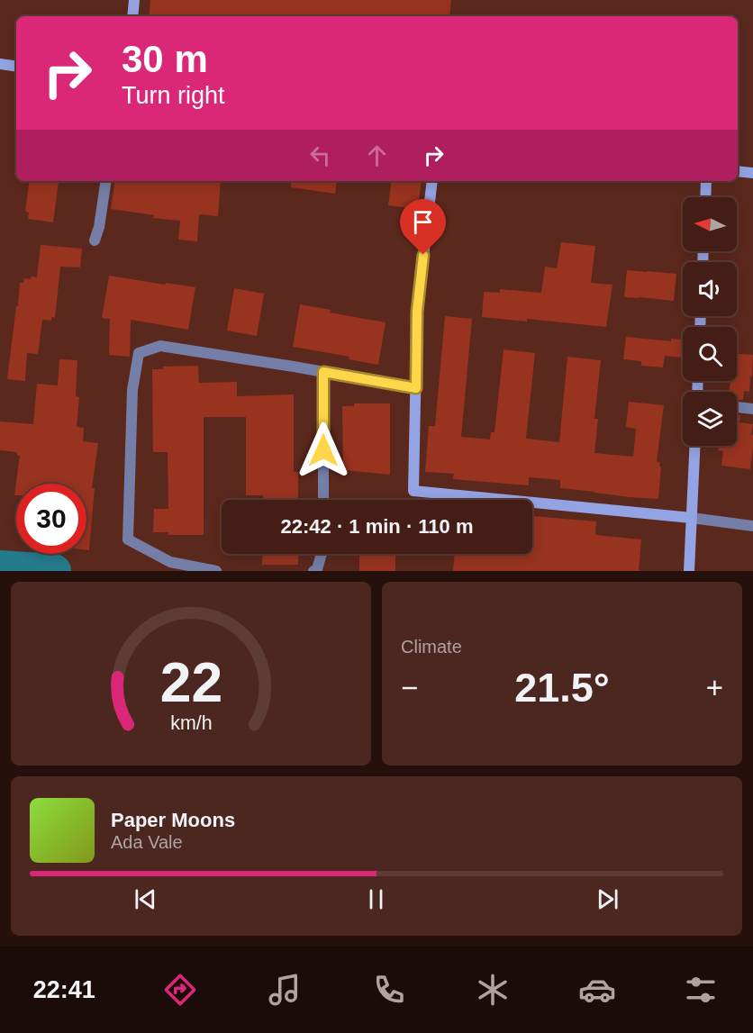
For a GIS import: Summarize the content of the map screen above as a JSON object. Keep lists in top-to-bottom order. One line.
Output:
{"north":"left","page":{"turn":["30 m","Turn right"],"limit":"30","trip":"22:42 · 1 min · 110 m","tile":"Climate","heat":["−","21.5°","+"],"song":["Paper Moons","Ada Vale"],"tabs":"22:41","gauge":["22","km/h"]}}
